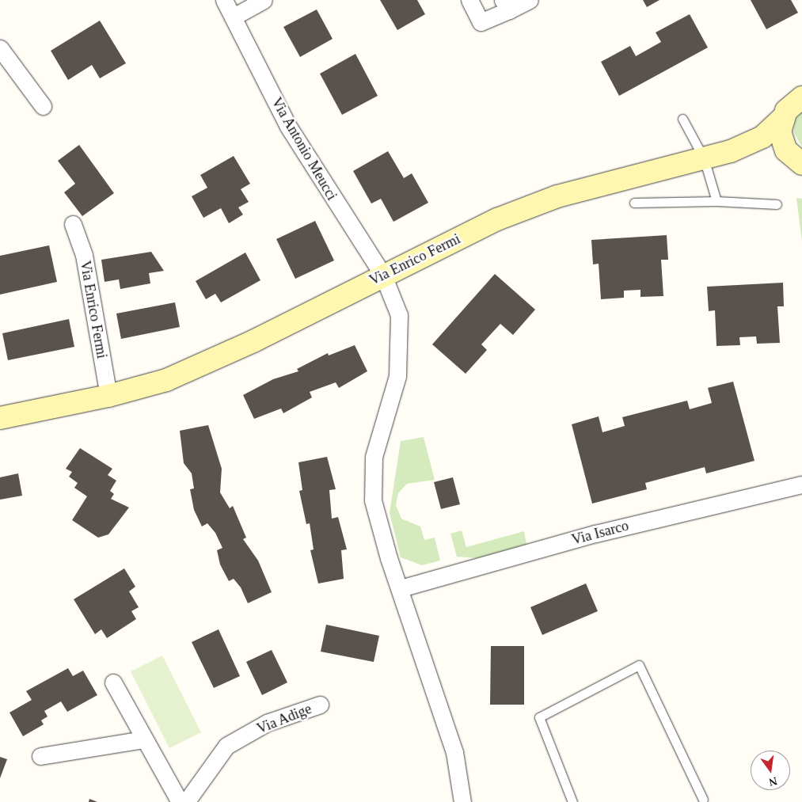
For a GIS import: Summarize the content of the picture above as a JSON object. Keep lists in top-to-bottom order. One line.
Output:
{"streets":{"street":["Via Antonio Meucci","Via Enrico Fermi","Via Isarco","Via Adige"]},"crossings":[["Via Antonio Meucci","Via Enrico Fermi"]],"north":"bottom"}
